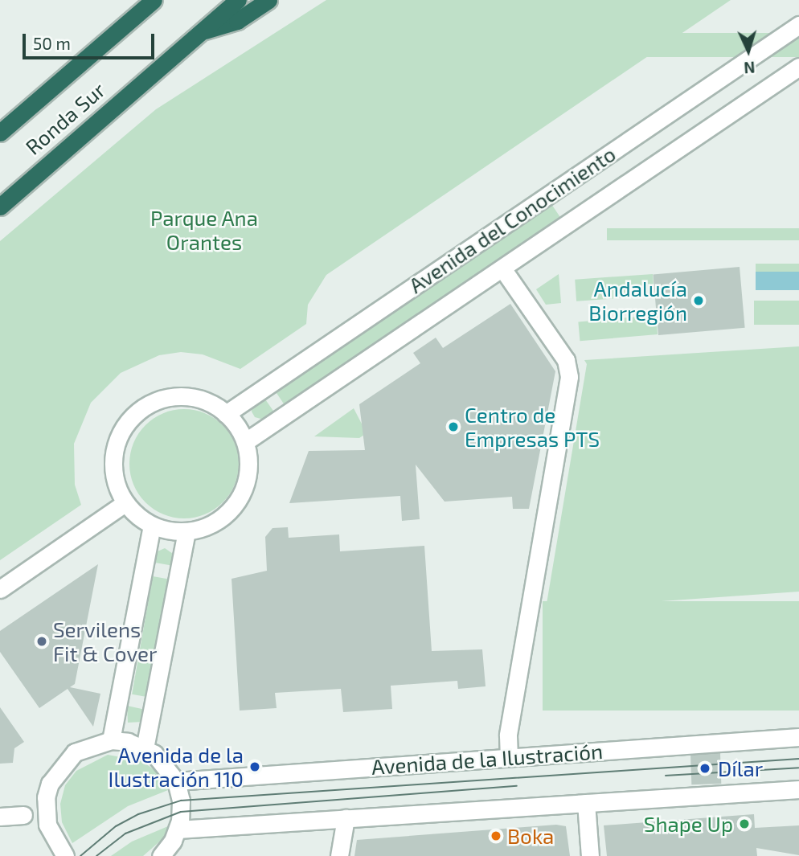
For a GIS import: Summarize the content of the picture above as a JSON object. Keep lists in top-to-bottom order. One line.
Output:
{"streets":{"highway":["Ronda Sur"],"main road":["Avenida del Conocimiento","Avenida de la Ilustración"]},"parks":["Parque Ana Orantes"],"places":["Andalucía Biorregión","Centro de Empresas PTS","Servilens Fit & Cover","Avenida de la Ilustración 110","Dílar","Shape Up","Boka"],"scale_bar":"50 m","north":"bottom"}
